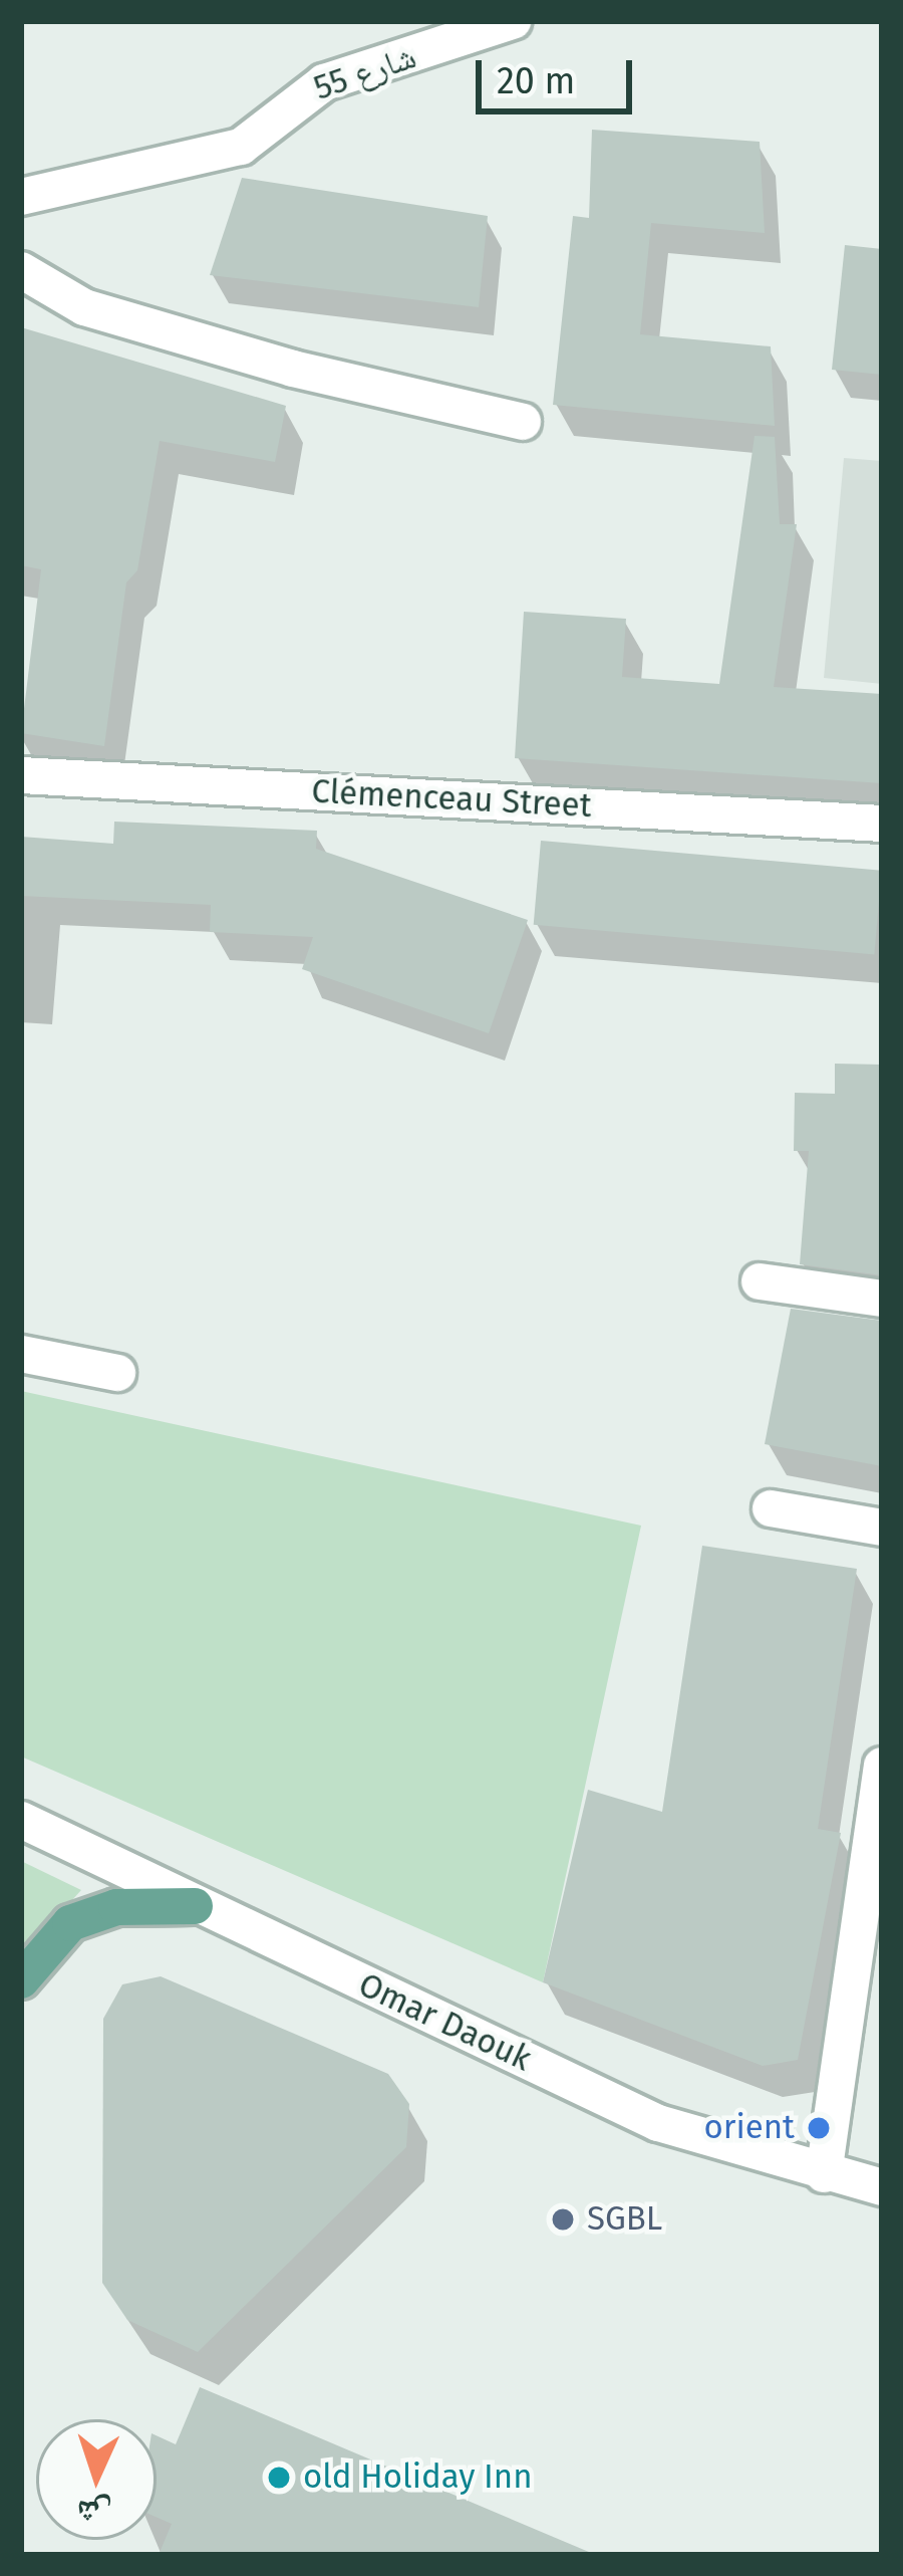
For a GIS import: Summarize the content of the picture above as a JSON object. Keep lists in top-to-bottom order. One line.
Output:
{"streets":{"street":["شارع 55","Clémenceau Street","Omar Daouk"]},"places":["orient","SGBL","old Holiday Inn"],"scale_bar":"20 m","north":"bottom"}
